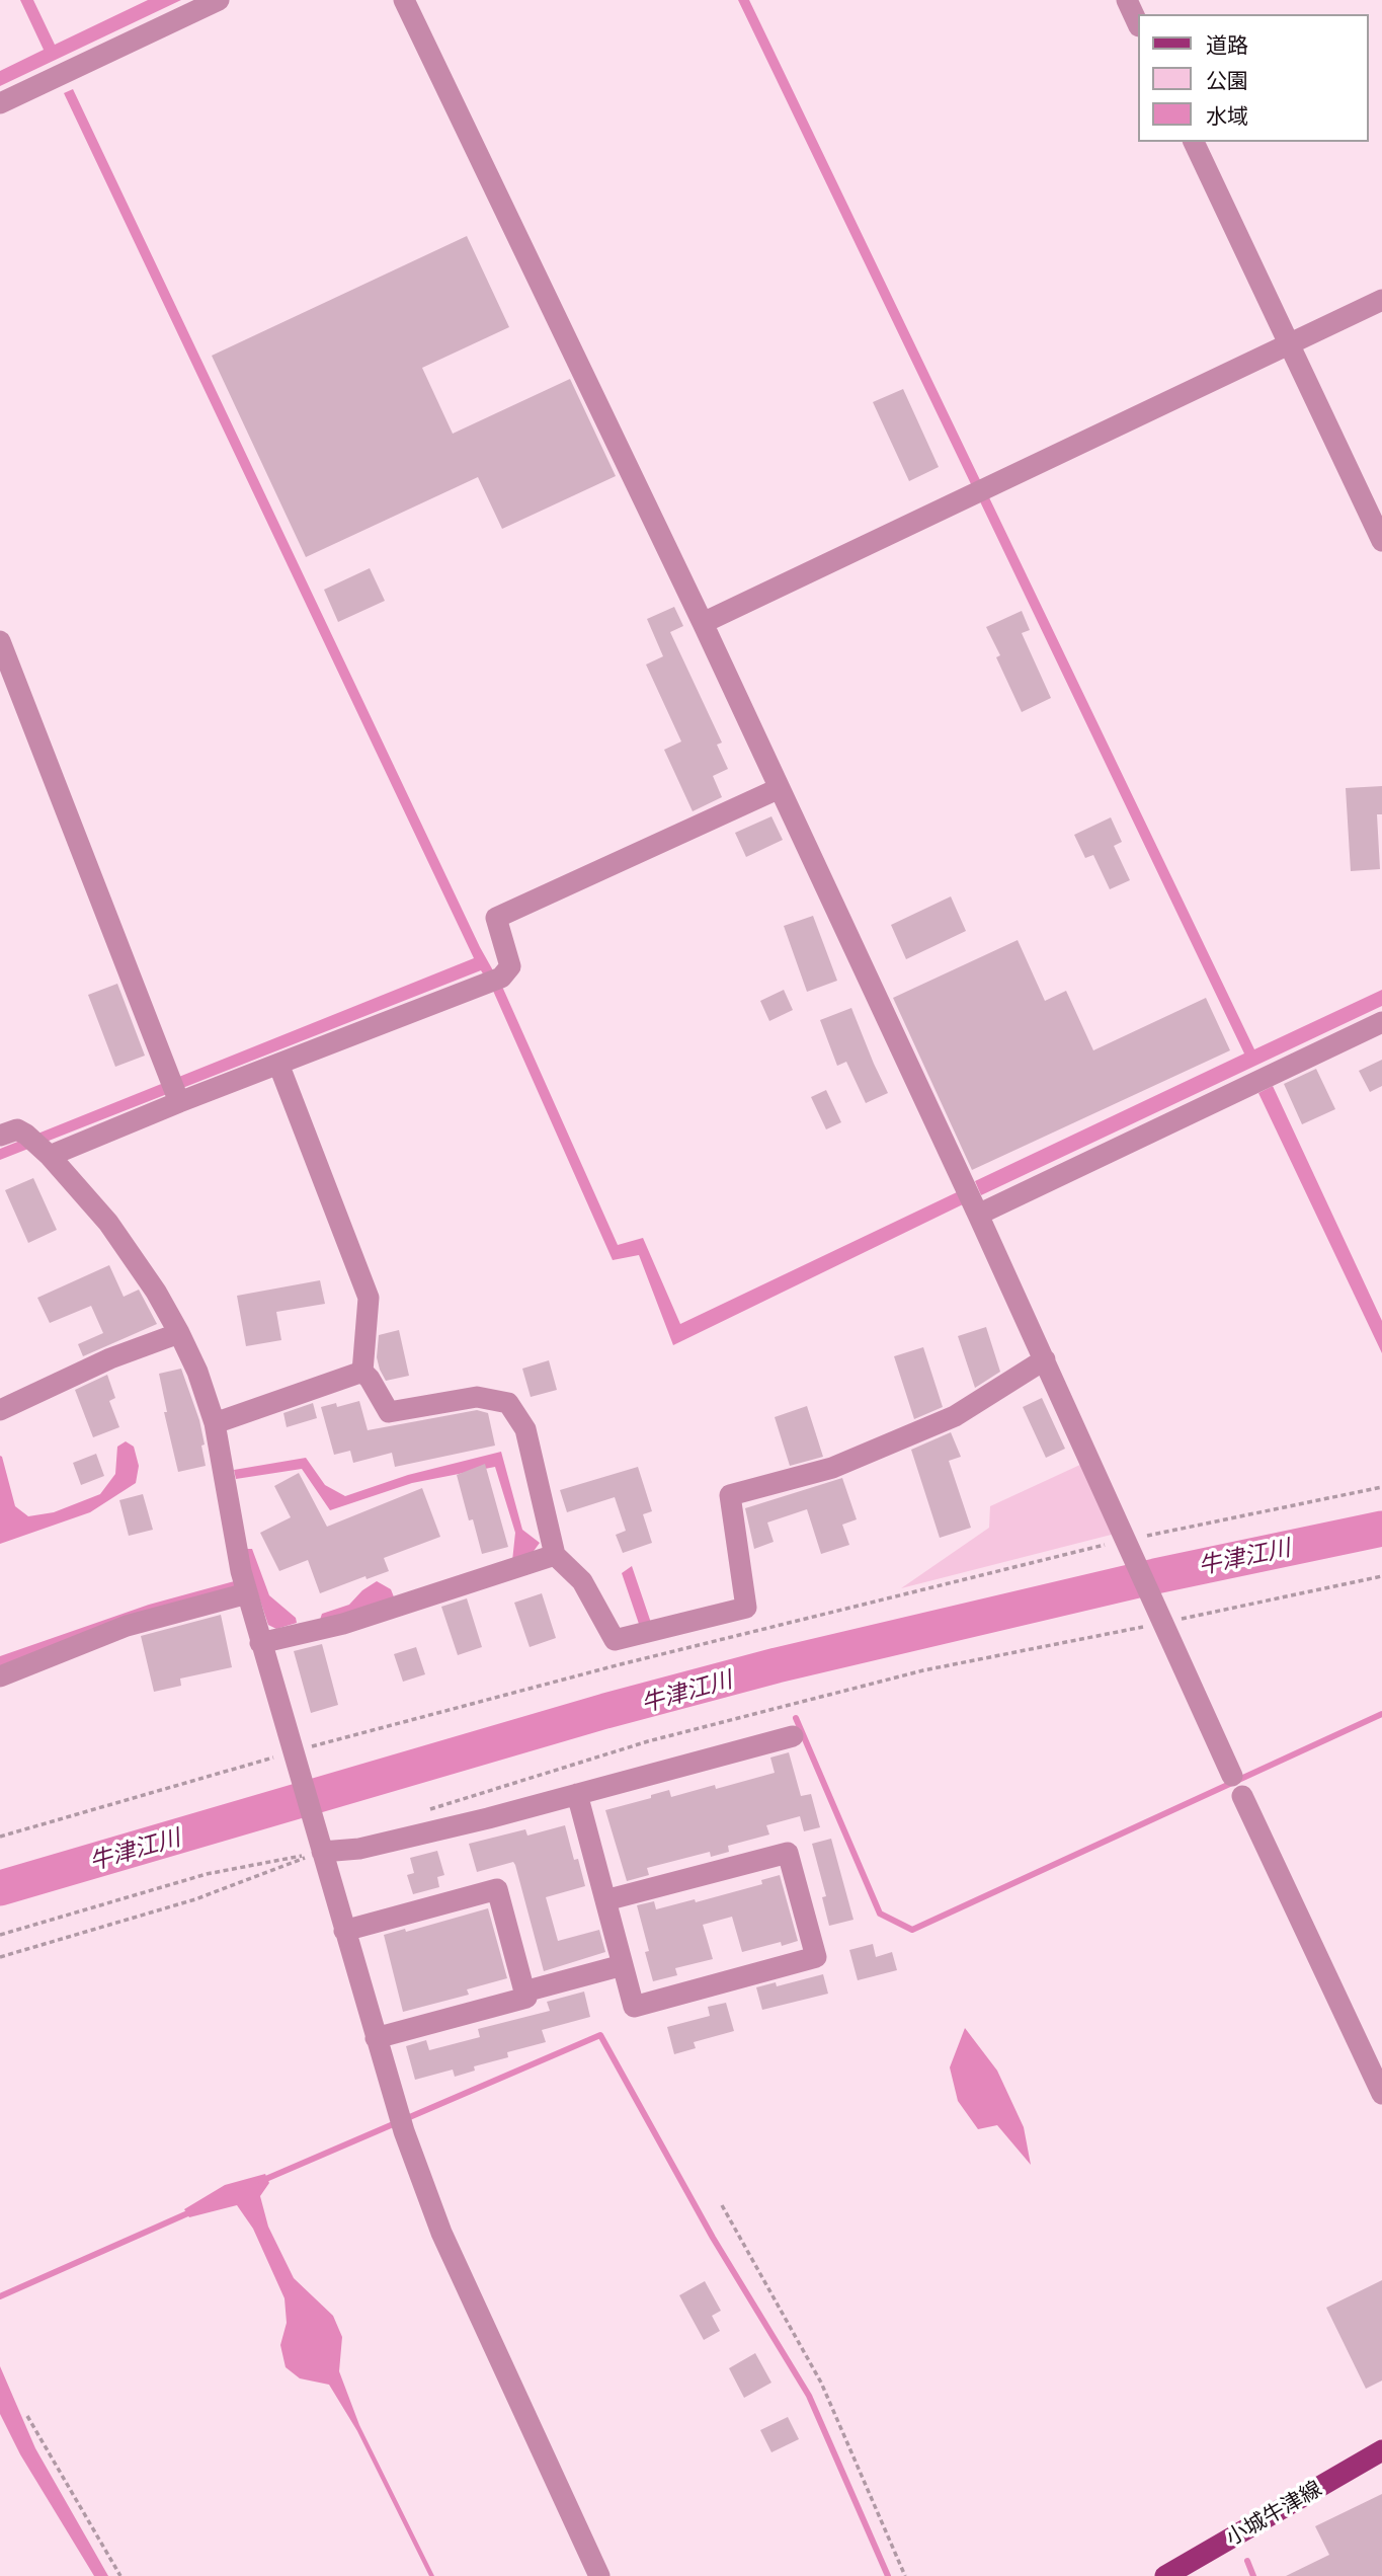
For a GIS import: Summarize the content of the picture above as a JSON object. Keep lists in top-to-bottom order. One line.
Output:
{"streets":{"main road":["小城牛津線"]},"water":["牛津江川"],"legend":["道路","公園","水域"]}
